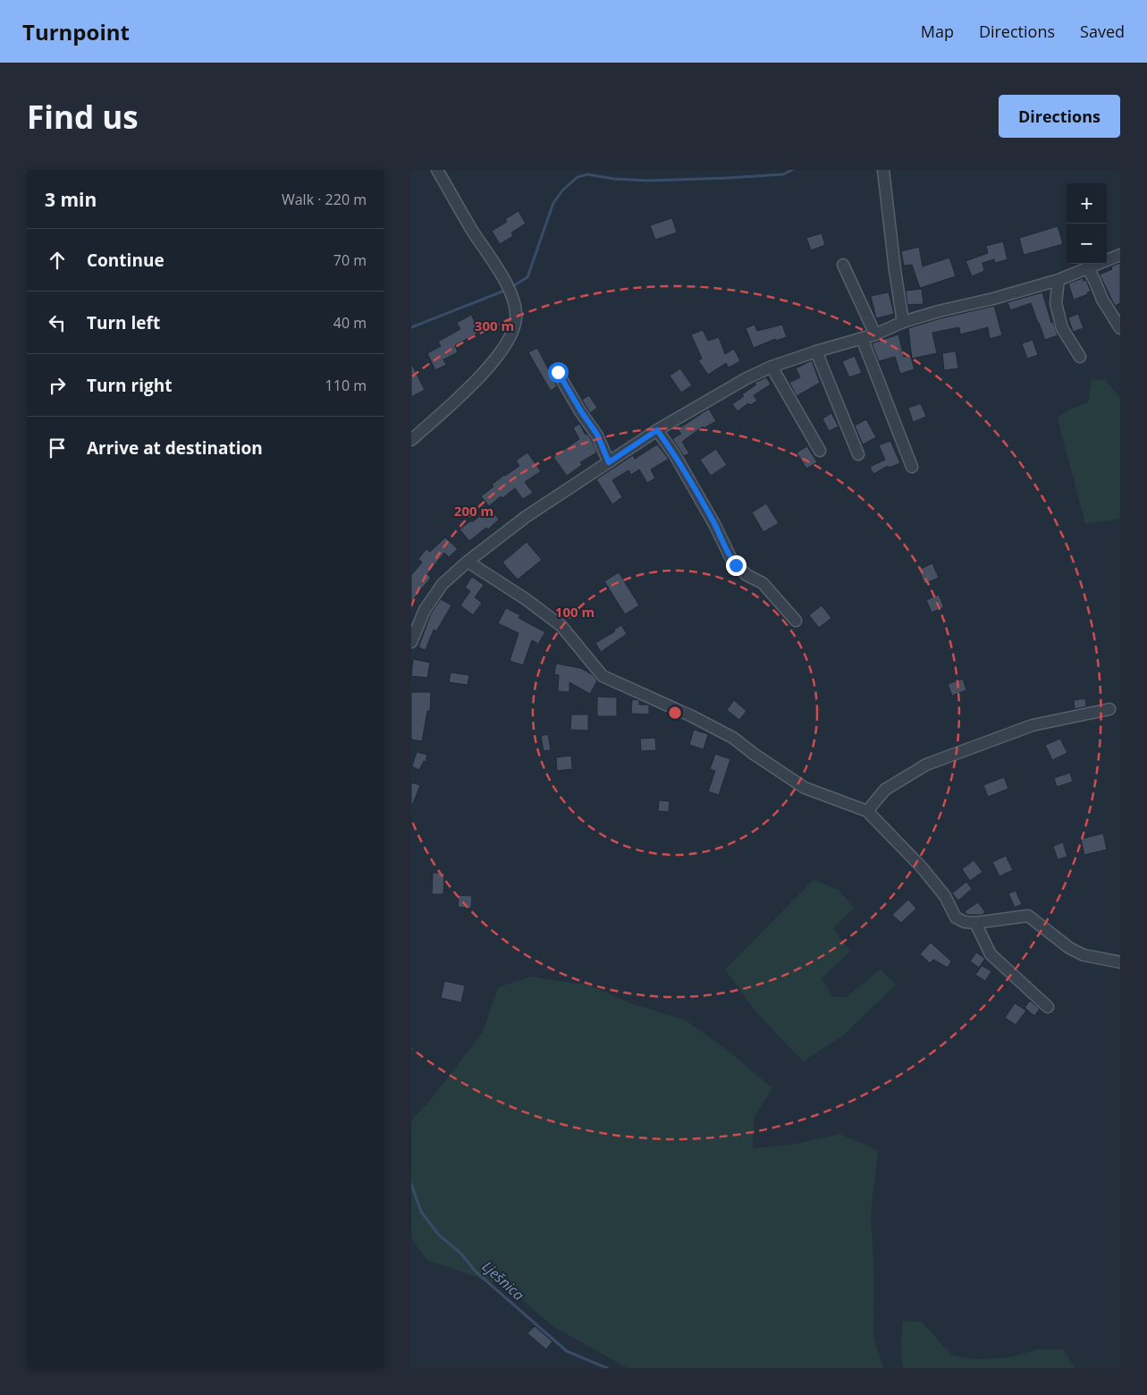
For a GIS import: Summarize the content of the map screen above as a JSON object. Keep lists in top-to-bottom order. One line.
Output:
{"water":["Lješnica"],"page":{"header":"Turnpoint","nav":["Map","Directions","Saved"],"buttons":"Directions","title":"Find us","heading":["3 min","Walk · 220 m"],"map_buttons":["+","−"],"list":[["Continue","70 m"],["Turn left","40 m"],["Turn right","110 m"],"Arrive at destination"]},"rings":["300 m","200 m","100 m"]}
